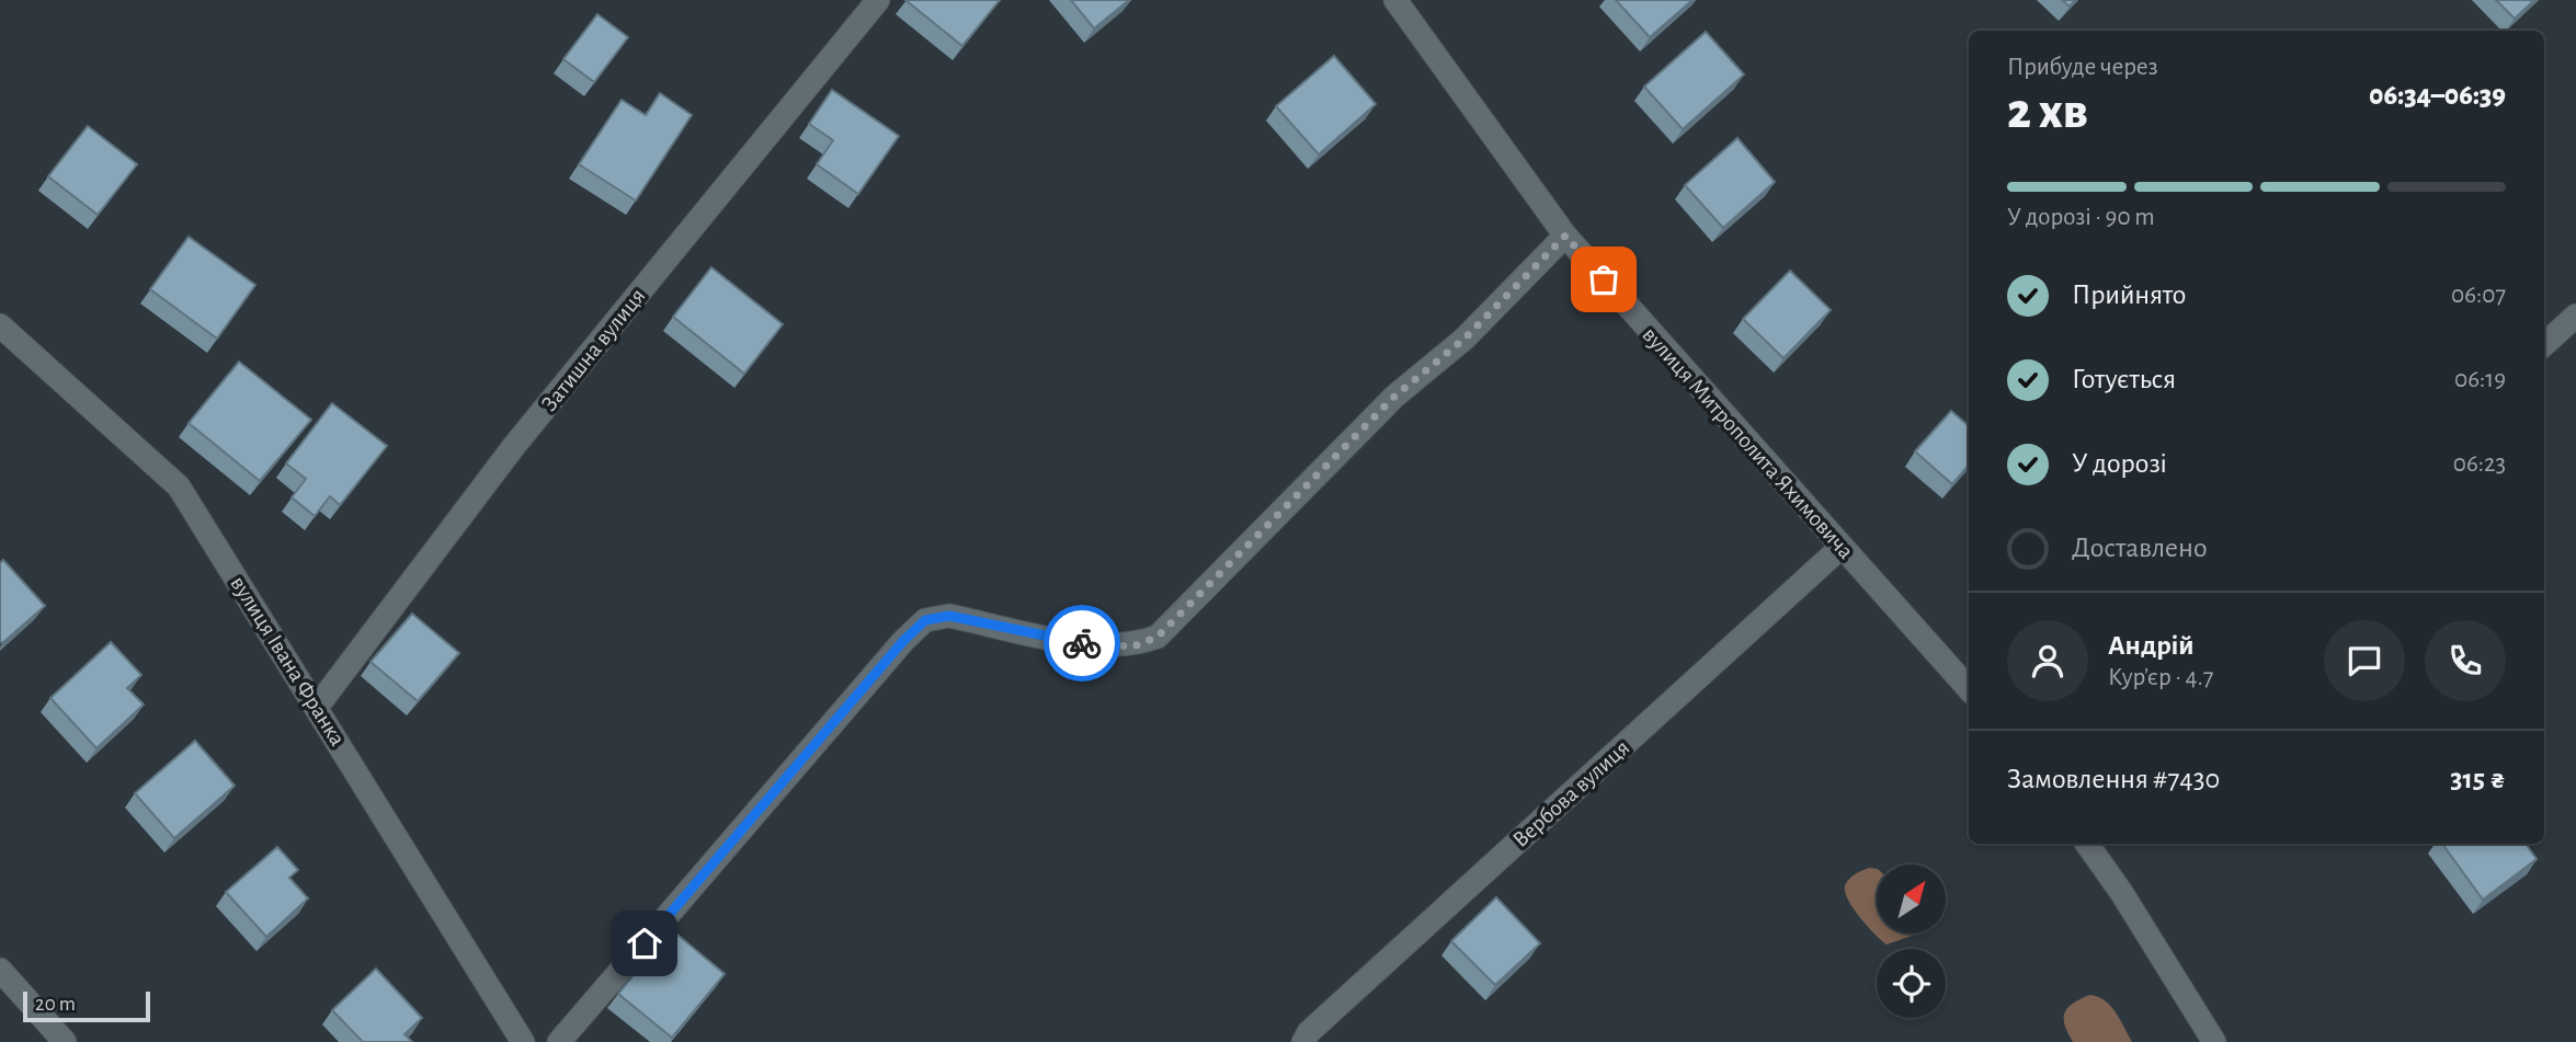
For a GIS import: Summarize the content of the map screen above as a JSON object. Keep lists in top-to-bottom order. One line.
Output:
{"streets":{"street":["Затишна вулиця","вулиця Митрополита Яхимовича","вулиця Івана Франка","Вербова вулиця"]},"crossings":[["Затишна вулиця","вулиця Івана Франка"],["вулиця Митрополита Яхимовича","Вербова вулиця"]],"scale_bar":"20 m","north":"top right","page":{"heading":["2 хв","Прибуде через","06:34–06:39"],"panel":["Андрій","Кур’єр · 4.7","Замовлення #7430","315 ₴"],"bar":"У дорозі · 90 m","list":[["Прийнято","06:07"],["Готується","06:19"],["У дорозі","06:23"],"Доставлено"],"scale":"20 m"}}
